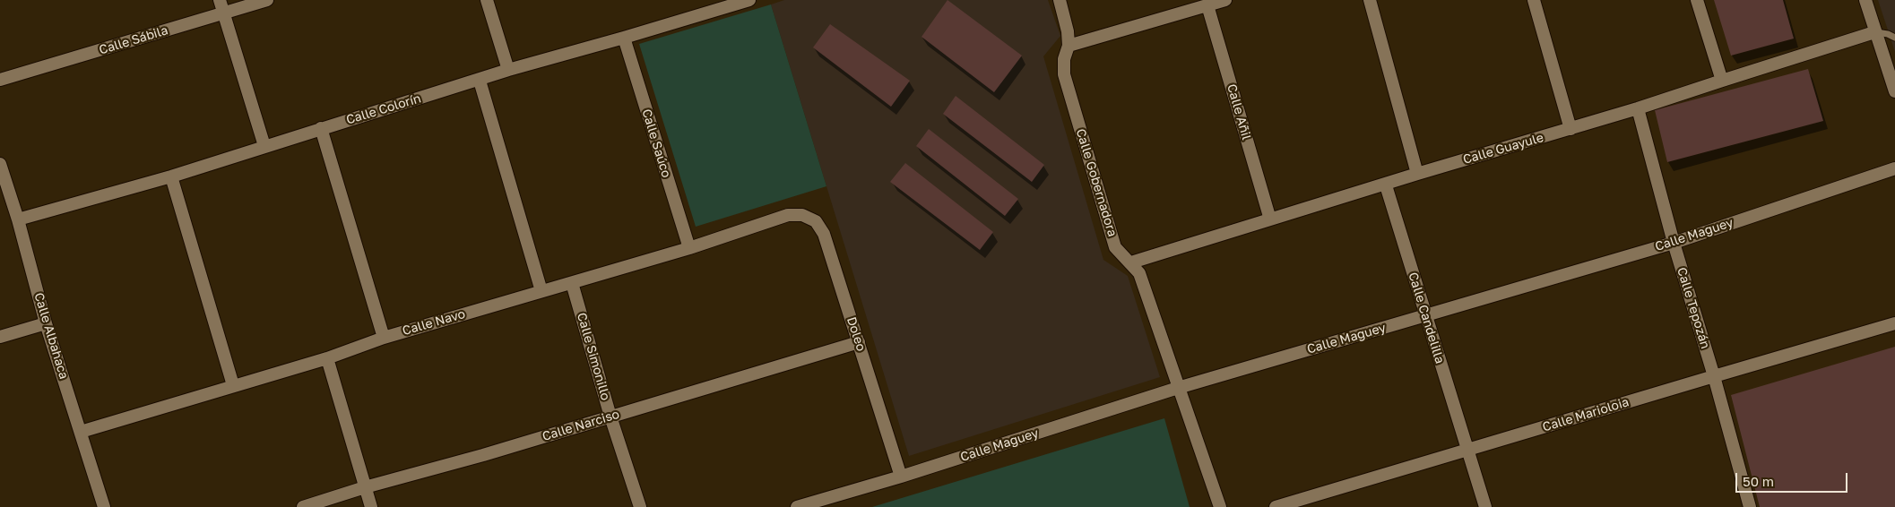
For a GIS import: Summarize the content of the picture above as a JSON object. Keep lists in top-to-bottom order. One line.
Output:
{"streets":{"street":["Calle Sábila","Calle Colorín","Calle Añil","Calle Saúco","Calle Guayule","Calle Gobernadora","Calle Maguey","Calle Tepozán","Calle Candelilla","Calle Navo","Doleo","Calle Albahaca","Calle Simonillo","Calle Marioloia","Calle Narciso"]},"crossings":[["Calle Colorín","Calle Saúco"],["Calle Colorín","Calle Albahaca"],["Calle Añil","Calle Guayule"],["Calle Saúco","Calle Navo"],["Calle Guayule","Calle Gobernadora"],["Calle Guayule","Calle Tepozán"],["Calle Guayule","Calle Candelilla"],["Calle Gobernadora","Calle Maguey"],["Calle Maguey","Calle Tepozán"],["Calle Maguey","Calle Candelilla"],["Calle Maguey","Doleo"],["Calle Tepozán","Calle Marioloia"],["Calle Candelilla","Calle Marioloia"],["Calle Navo","Doleo"],["Calle Navo","Calle Albahaca"],["Calle Navo","Calle Simonillo"],["Doleo","Calle Narciso"],["Calle Simonillo","Calle Narciso"]],"scale_bar":"50 m"}
